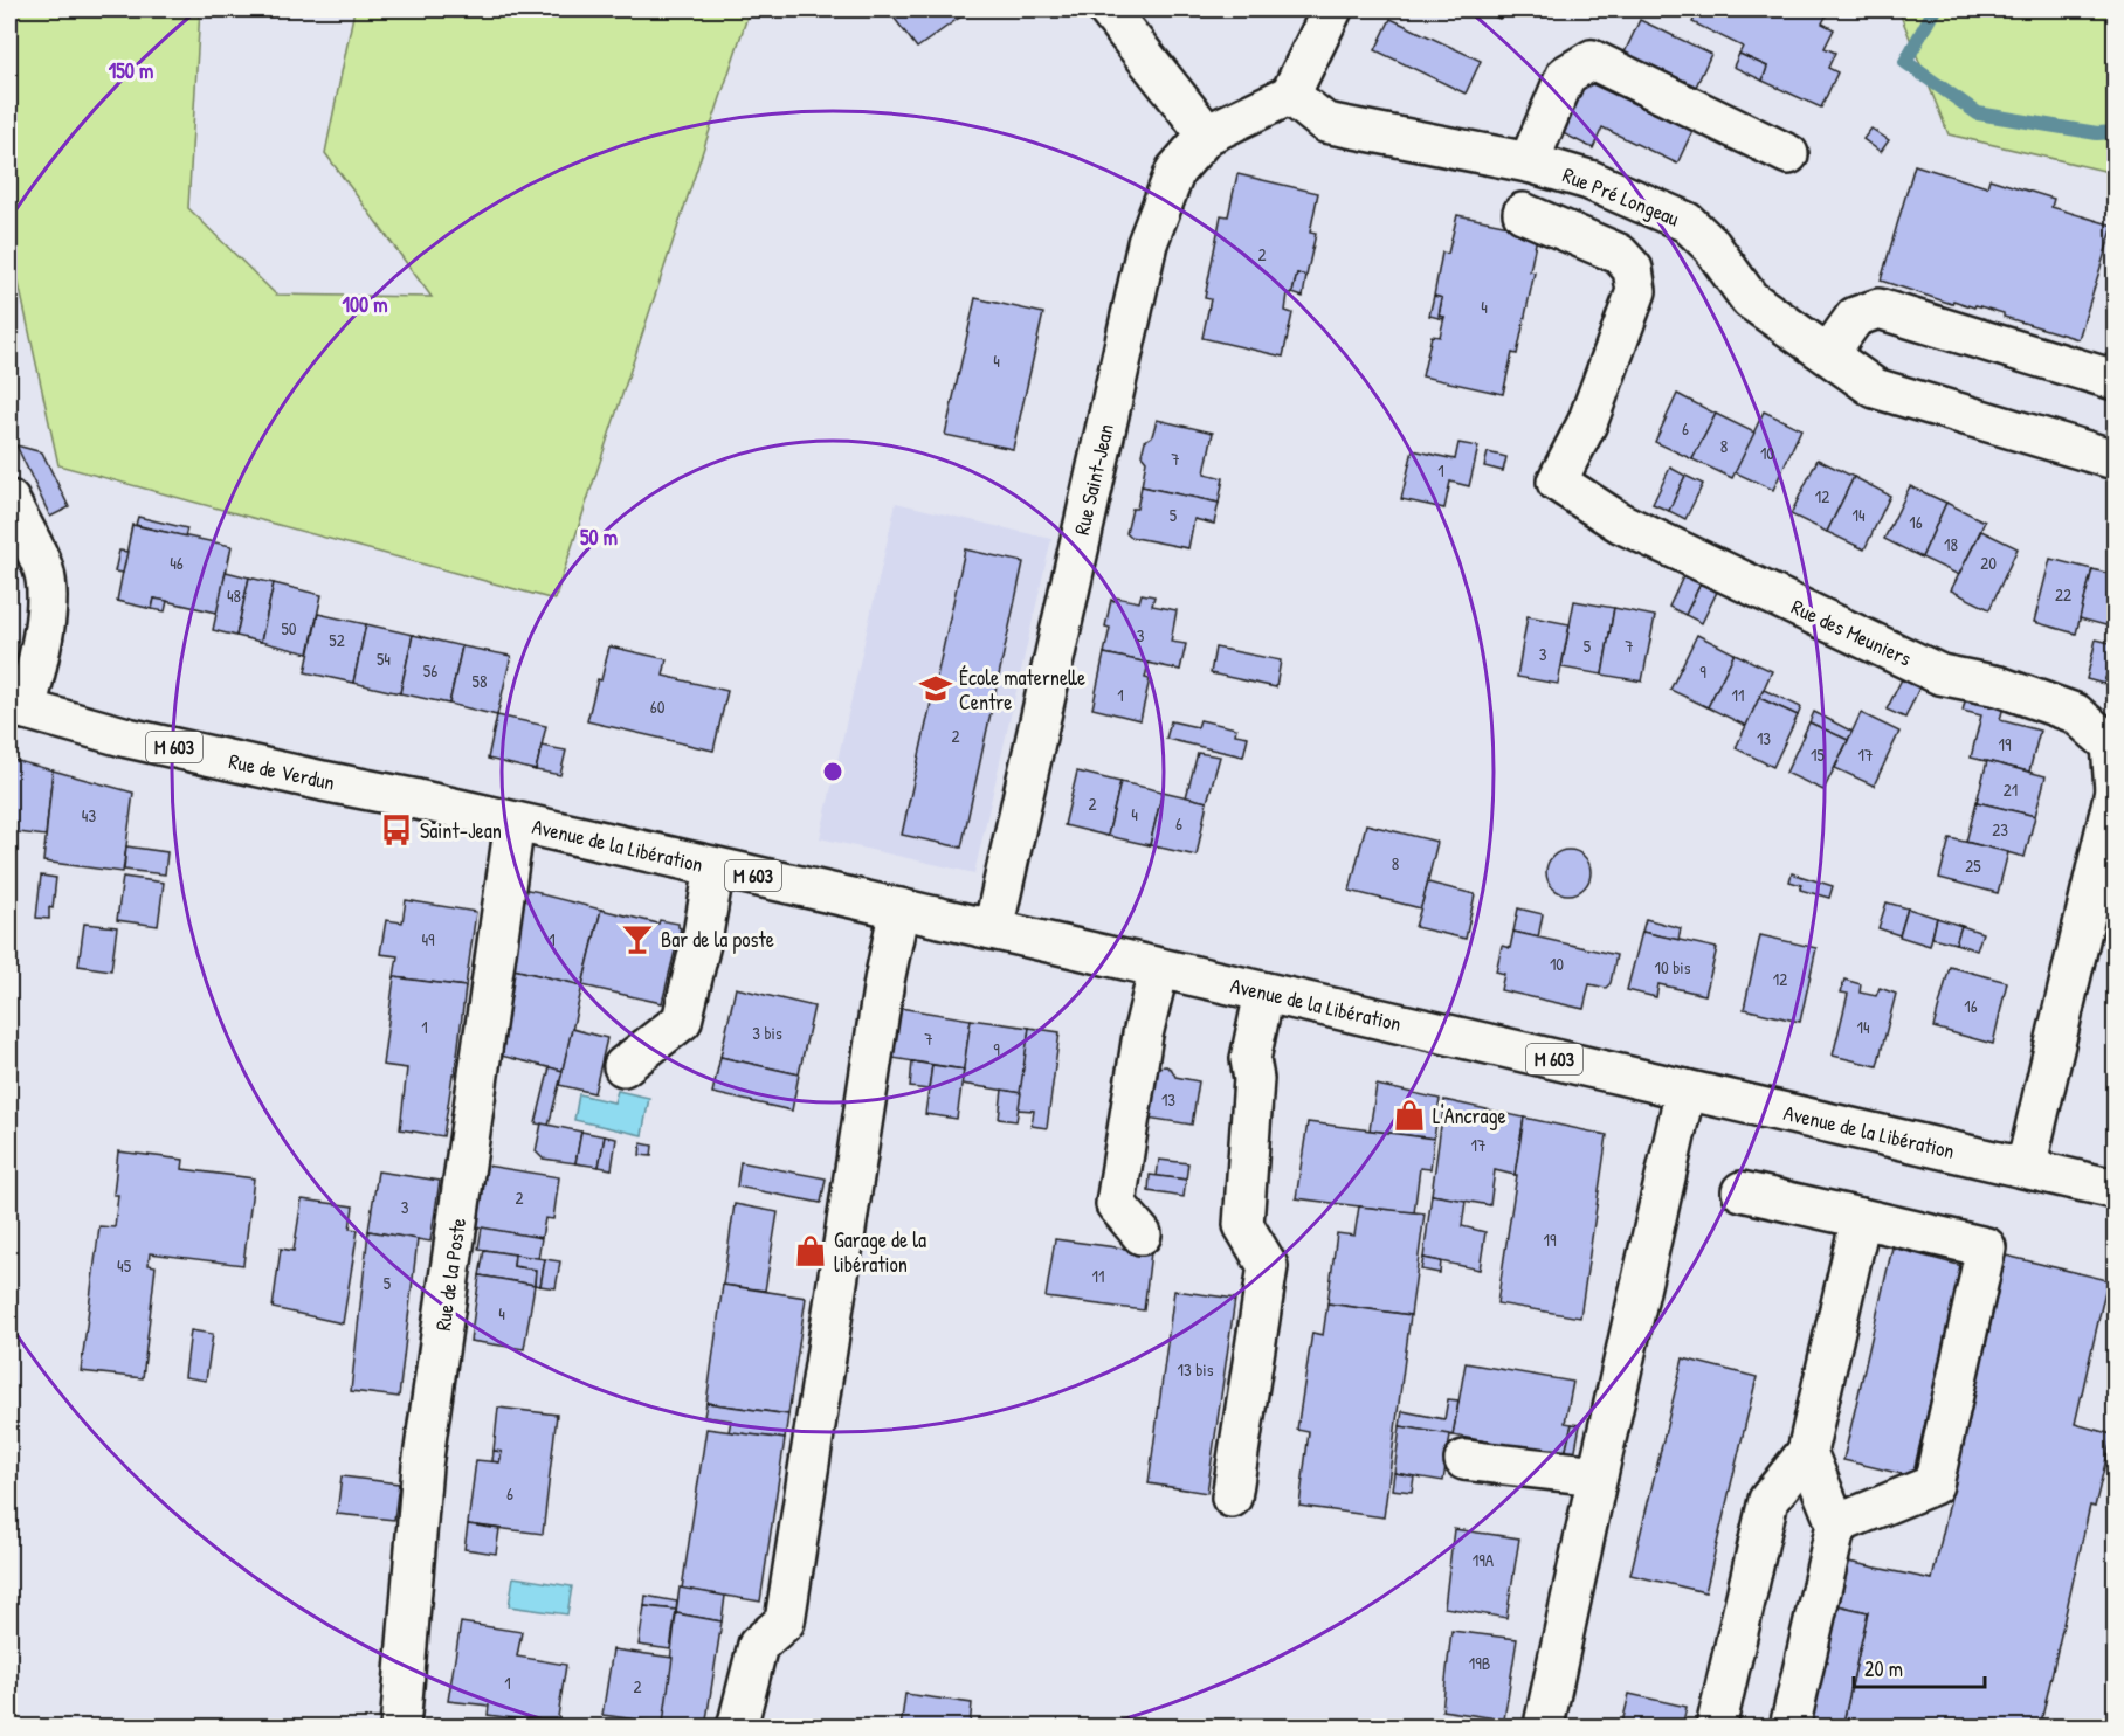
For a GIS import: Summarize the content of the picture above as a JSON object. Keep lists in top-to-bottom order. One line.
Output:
{"streets":{"street":["Rue Pré Longeau","Rue Saint-Jean","Rue des Meuniers","M 603","Rue de Verdun","Avenue de la Libération","Rue de la Poste"]},"crossings":[["Rue Pré Longeau","Rue Saint-Jean"],["Rue Saint-Jean","Avenue de la Libération"],["Rue des Meuniers","Avenue de la Libération"],["Rue de Verdun","Avenue de la Libération"],["Rue de Verdun","Rue de la Poste"],["Avenue de la Libération","Rue de la Poste"]],"places":{"school or university":["École maternelle Centre"],"bus stop":["Saint-Jean"],"bar":["Bar de la poste"],"shop":["L'Ancrage","Garage de la libération"]},"house_numbers":["2","4","4","6","8","10","7","1","12","5","14","16","18","46","20","22","48","50","3","52","5","7","3","54","56","9","58","1","11","60","2","13","19","15","17","21","2","4","43","6","23","8","25","49","1","10","10 bis","12","16","1","14","3 bis","7","9","13","17","2","3","19","45","11","5","4","13 bis","6","19A","19B","1","2"],"scale_bar":"20 m","rings":["150 m","100 m","50 m"]}
